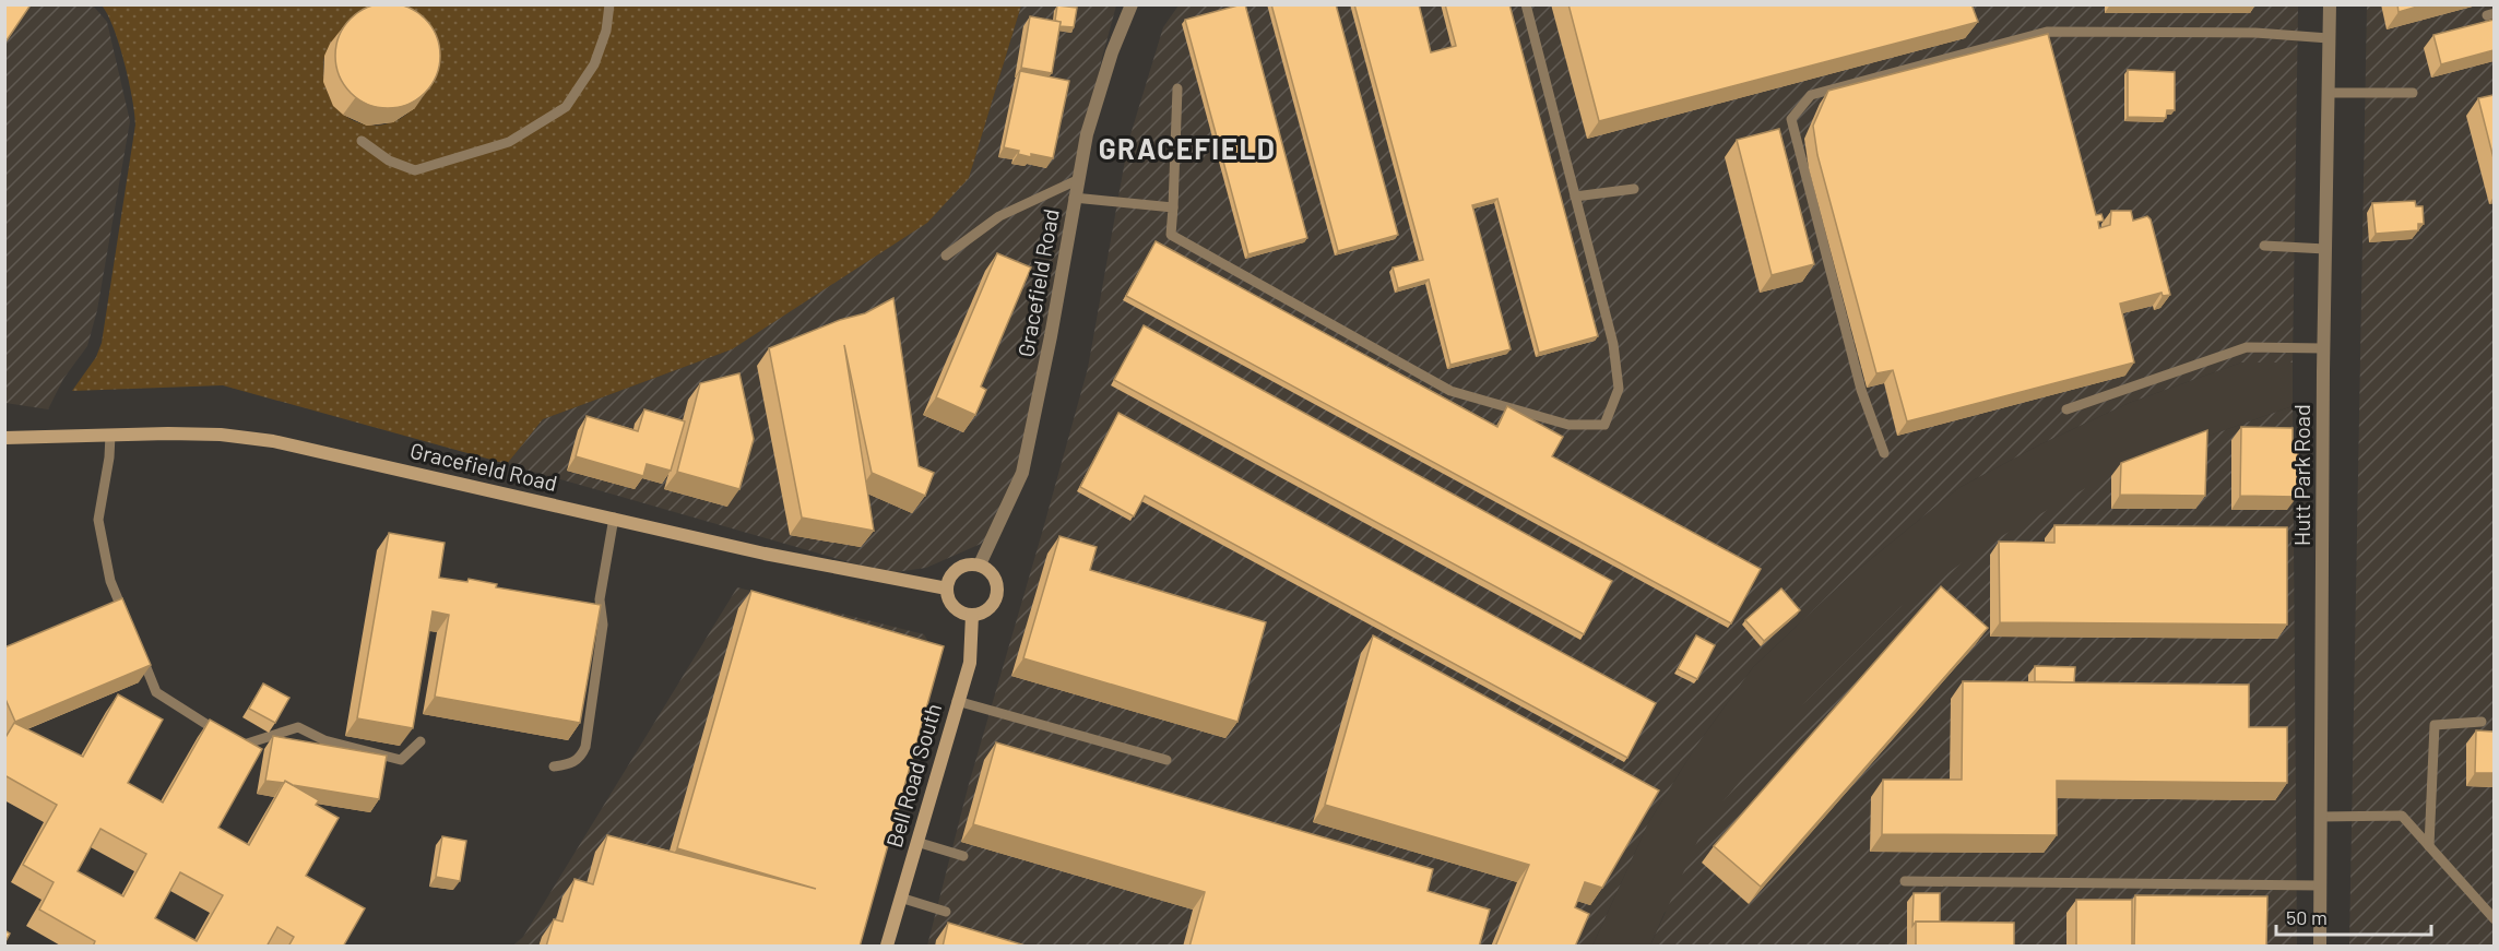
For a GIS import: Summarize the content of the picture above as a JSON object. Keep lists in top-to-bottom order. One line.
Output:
{"streets":{"main road":["Gracefield Road","Bell Road South"],"street":["Hutt Park Road"]},"crossings":[["Gracefield Road","Bell Road South"]],"districts":["GRACEFIELD"],"scale_bar":"50 m"}
